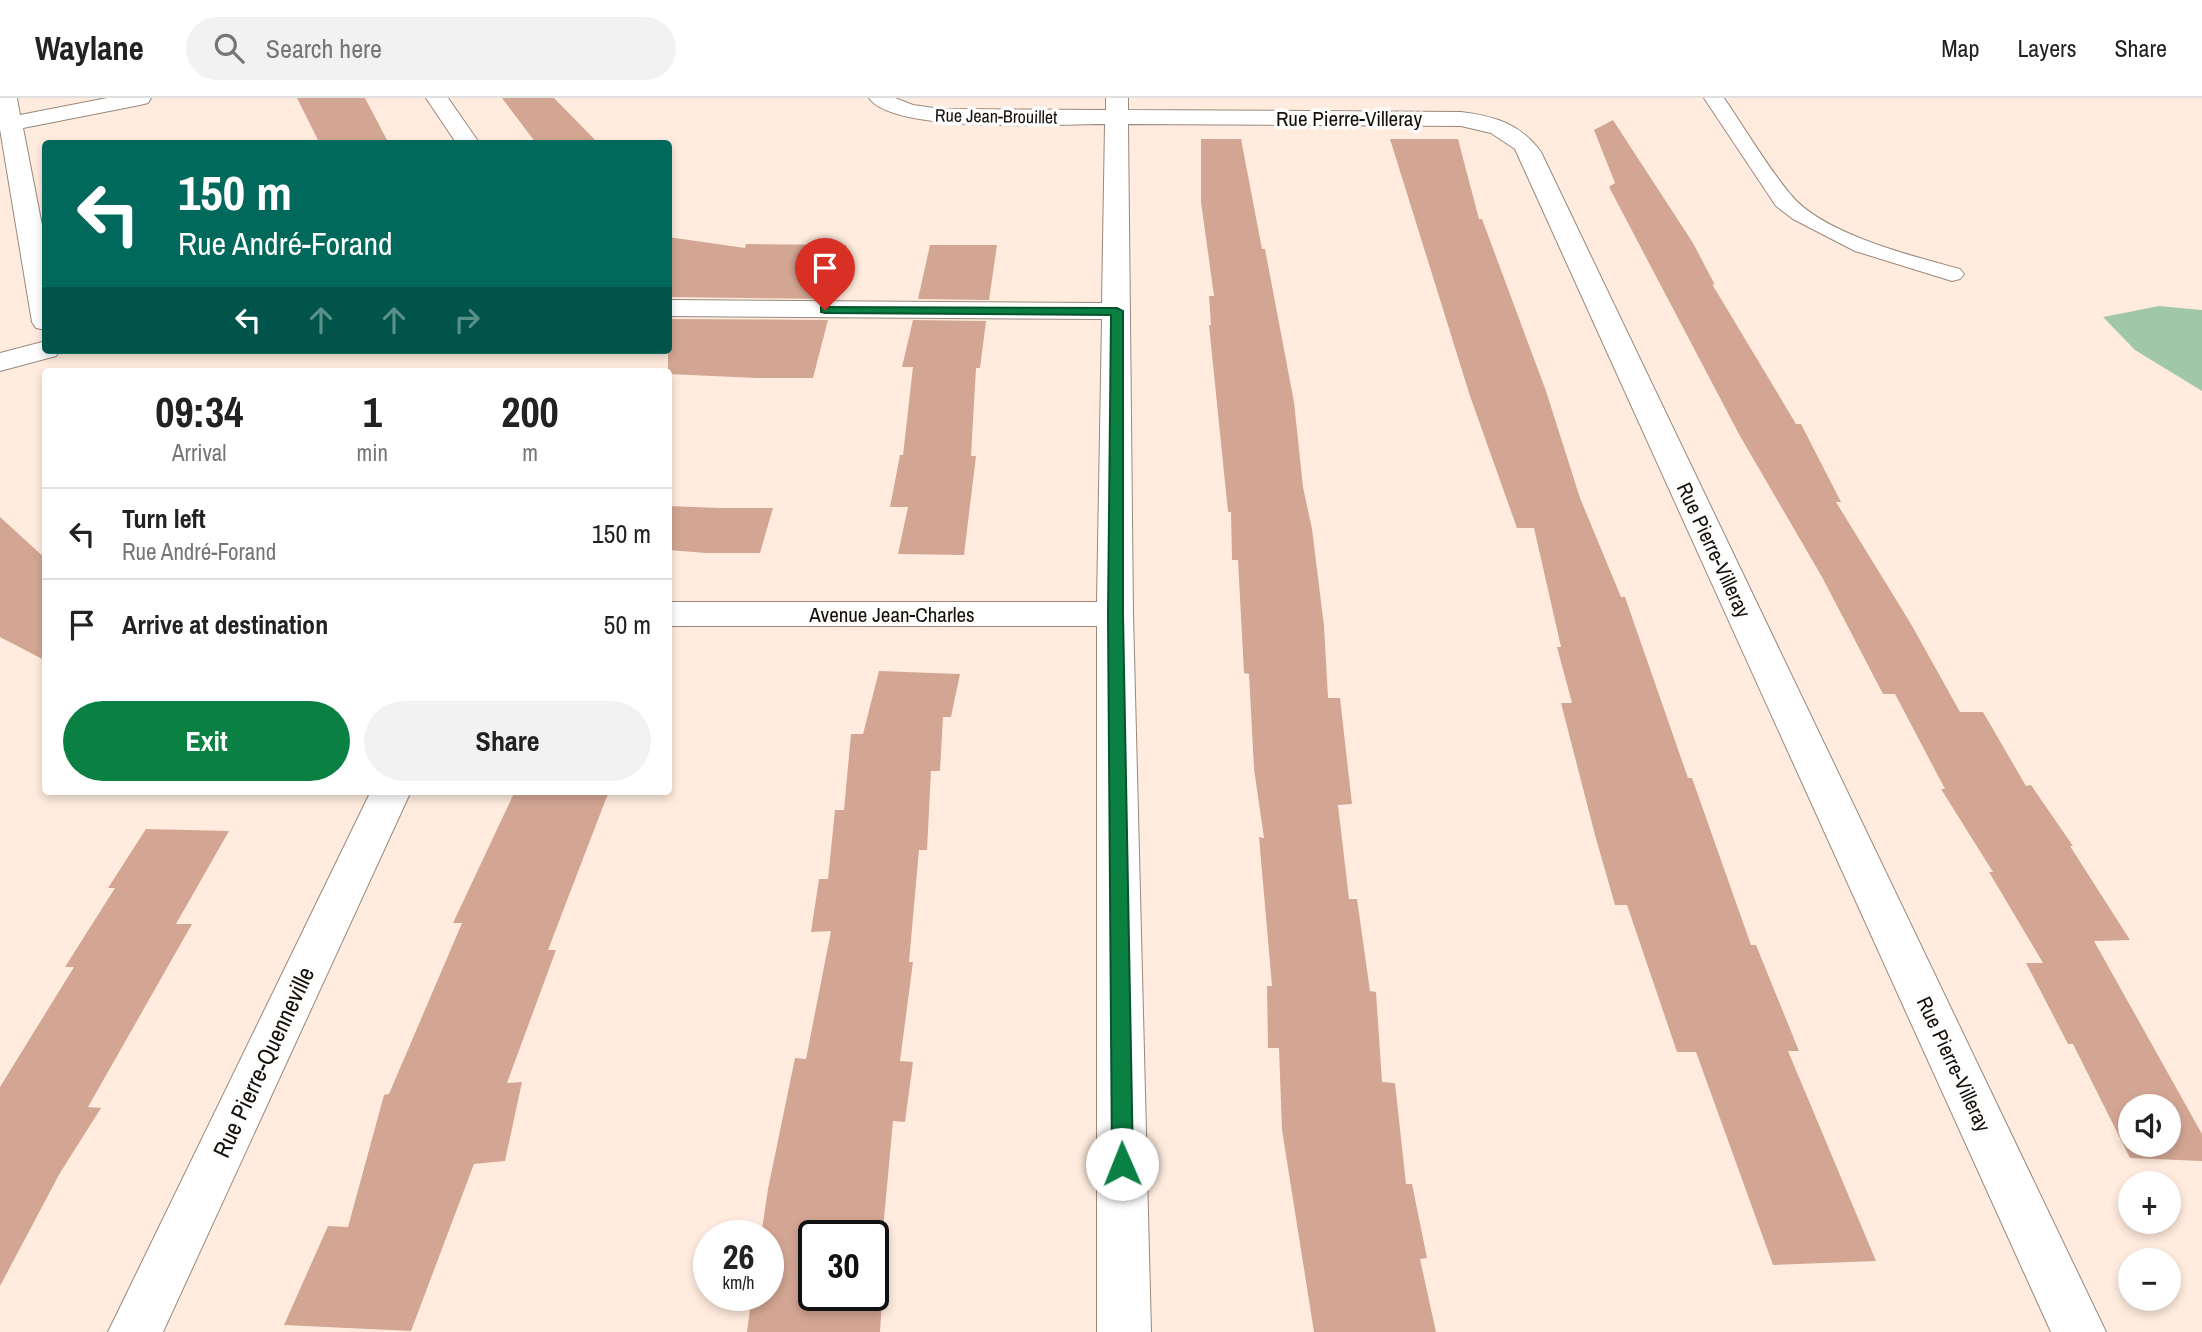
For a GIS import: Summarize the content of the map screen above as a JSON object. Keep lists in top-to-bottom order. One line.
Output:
{"streets":{"street":["Rue Jean-Brouillet","Rue Pierre-Villeray","Avenue Jean-Charles","Rue Pierre-Quenneville"]},"crossings":[["Rue Jean-Brouillet","Rue Pierre-Villeray"]],"page":{"header":"Waylane","search":"Search here","nav":["Map","Layers","Share"],"turn":["150 m","Rue André-Forand"],"eta":["09:34","Arrival","1","min","200","m"],"list":[{"name":"Turn left","note":"Rue André-Forand","value":"150 m"},{"name":"Arrive at destination","value":"50 m"}],"buttons":["Exit","Share"],"map_buttons":["+","−"],"speed":"26 km/h","limit":"30"}}
